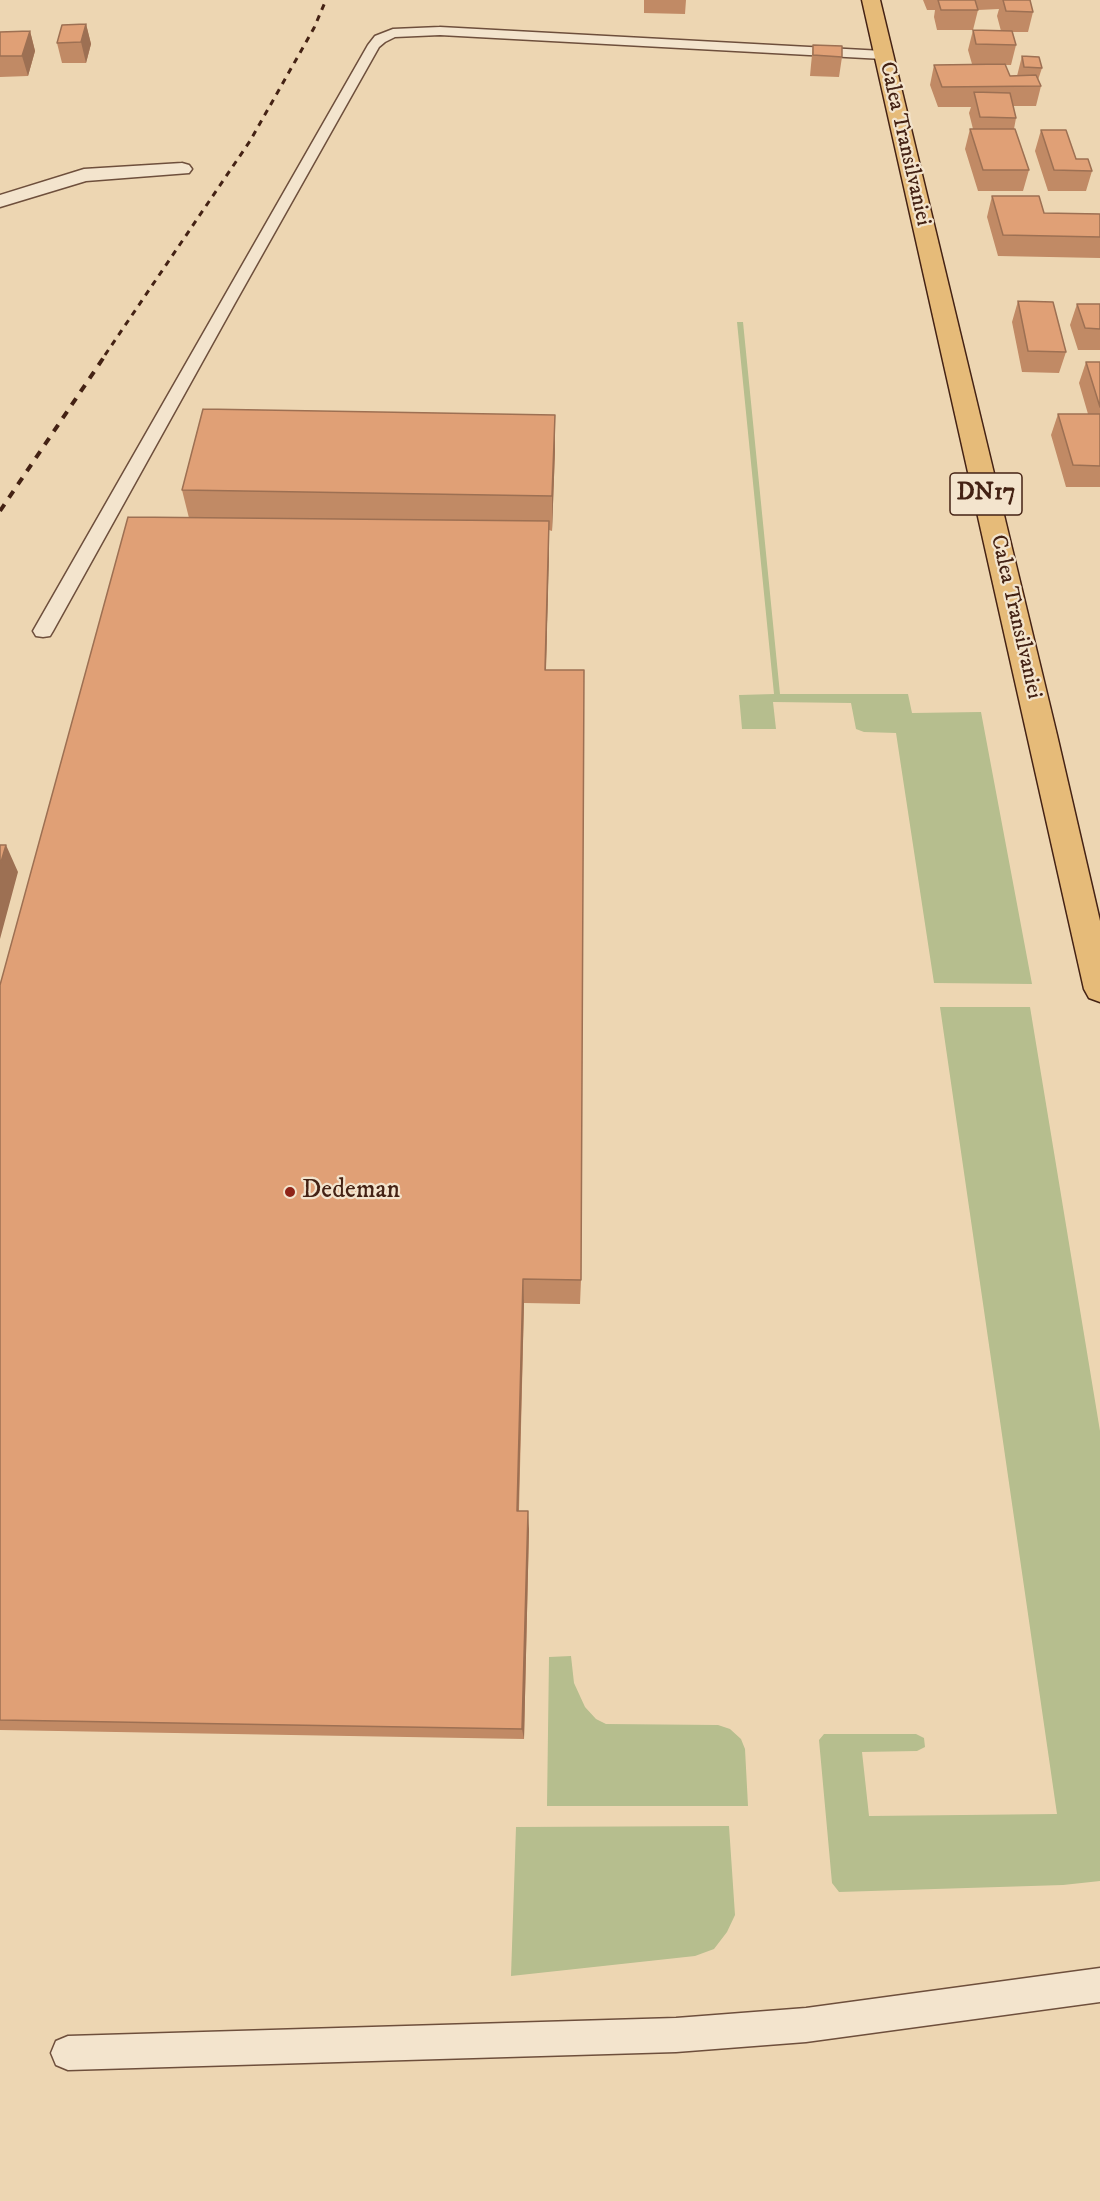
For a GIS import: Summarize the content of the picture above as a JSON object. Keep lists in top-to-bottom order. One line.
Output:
{"streets":{"highway":["Calea Transilvaniei","DN17"]},"places":["Dedeman"]}
